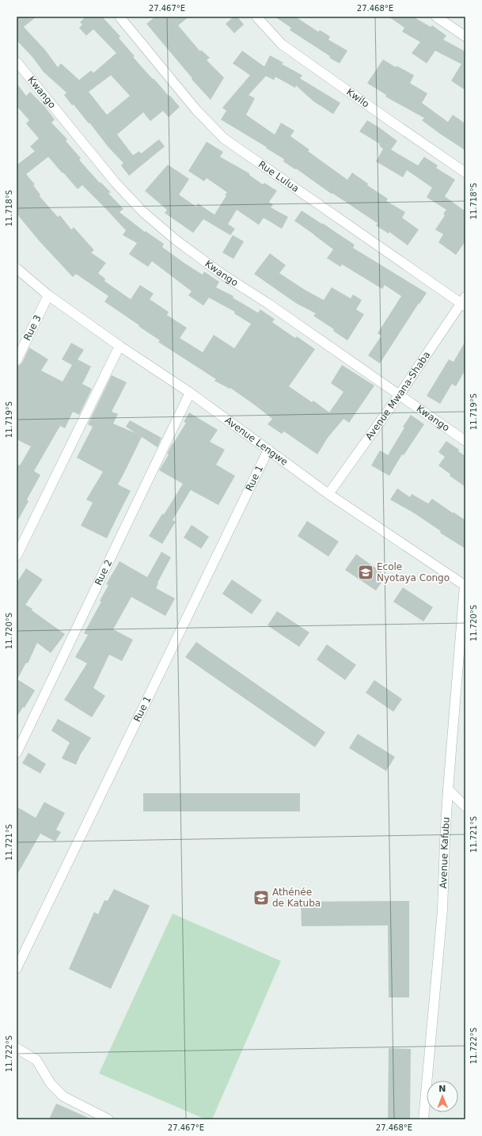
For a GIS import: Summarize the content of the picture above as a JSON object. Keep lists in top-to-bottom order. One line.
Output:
{"streets":{"street":["Kwango","Kwilo","Rue Lulua","Rue 3","Avenue Mwana-Shaba","Avenue Lengwe","Rue 1","Rue 2","Avenue Kafubu"]},"crossings":[["Kwango","Avenue Mwana-Shaba"],["Rue Lulua","Avenue Mwana-Shaba"],["Rue 3","Avenue Lengwe"],["Avenue Mwana-Shaba","Avenue Lengwe"],["Avenue Lengwe","Rue 1"],["Avenue Lengwe","Rue 2"],["Avenue Lengwe","Avenue Kafubu"]],"places":{"school or university":["Ecole Nyotaya Congo","Athénée de Katuba"]},"north":"top","coordinates":["27.467°E","27.468°E","11.718°S","11.719°S","11.720°S","11.721°S","11.722°S"]}
